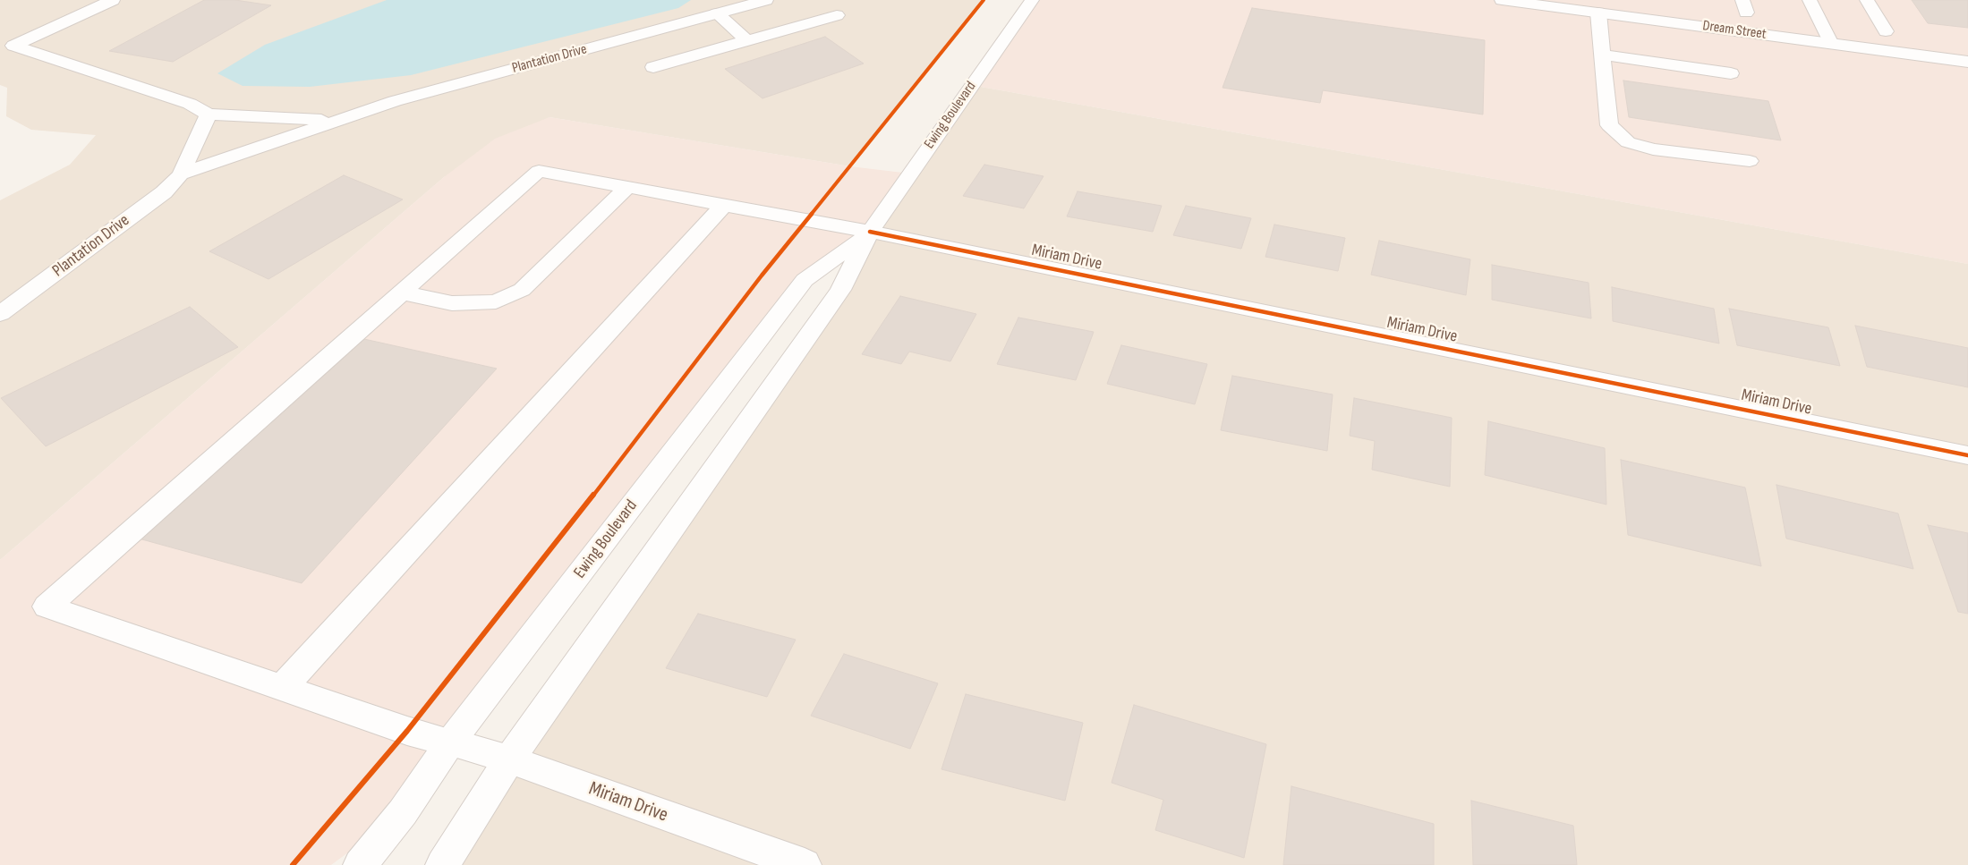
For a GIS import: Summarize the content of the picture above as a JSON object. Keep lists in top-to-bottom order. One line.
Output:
{"streets":{"street":["Dream Street","Plantation Drive","Ewing Boulevard","Miriam Drive"]},"crossings":[["Ewing Boulevard","Miriam Drive"]]}
